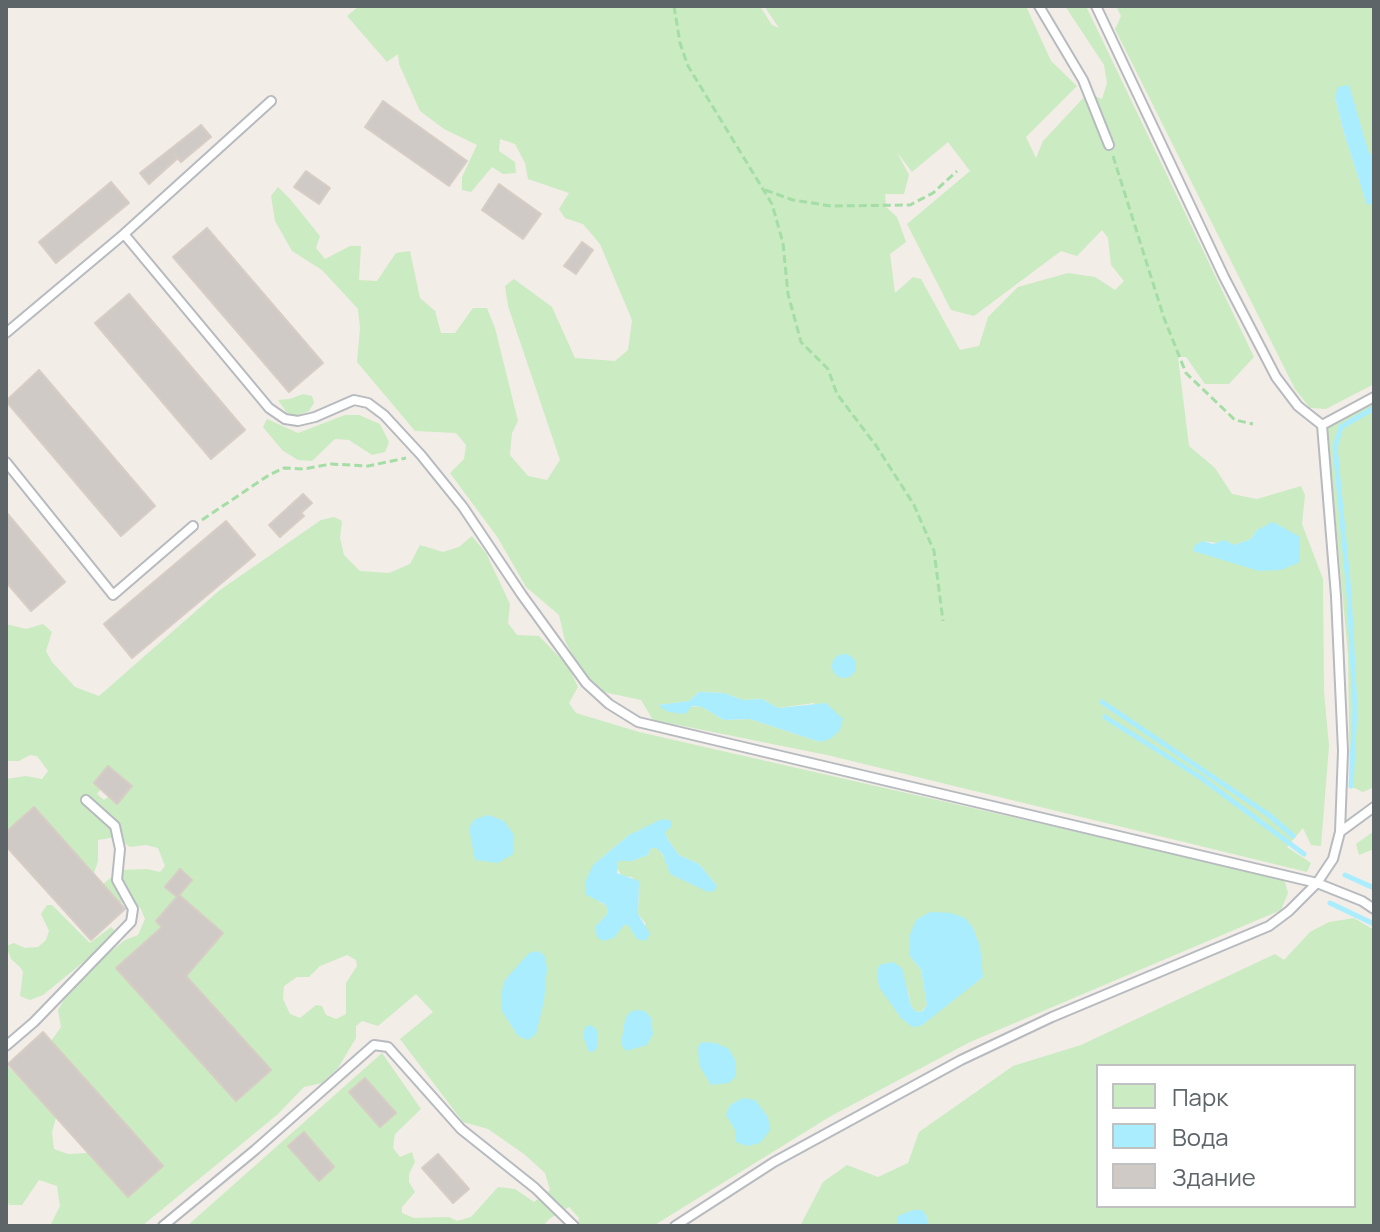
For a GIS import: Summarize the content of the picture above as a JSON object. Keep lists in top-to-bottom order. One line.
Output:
{"legend":["Парк","Вода","Здание"]}
